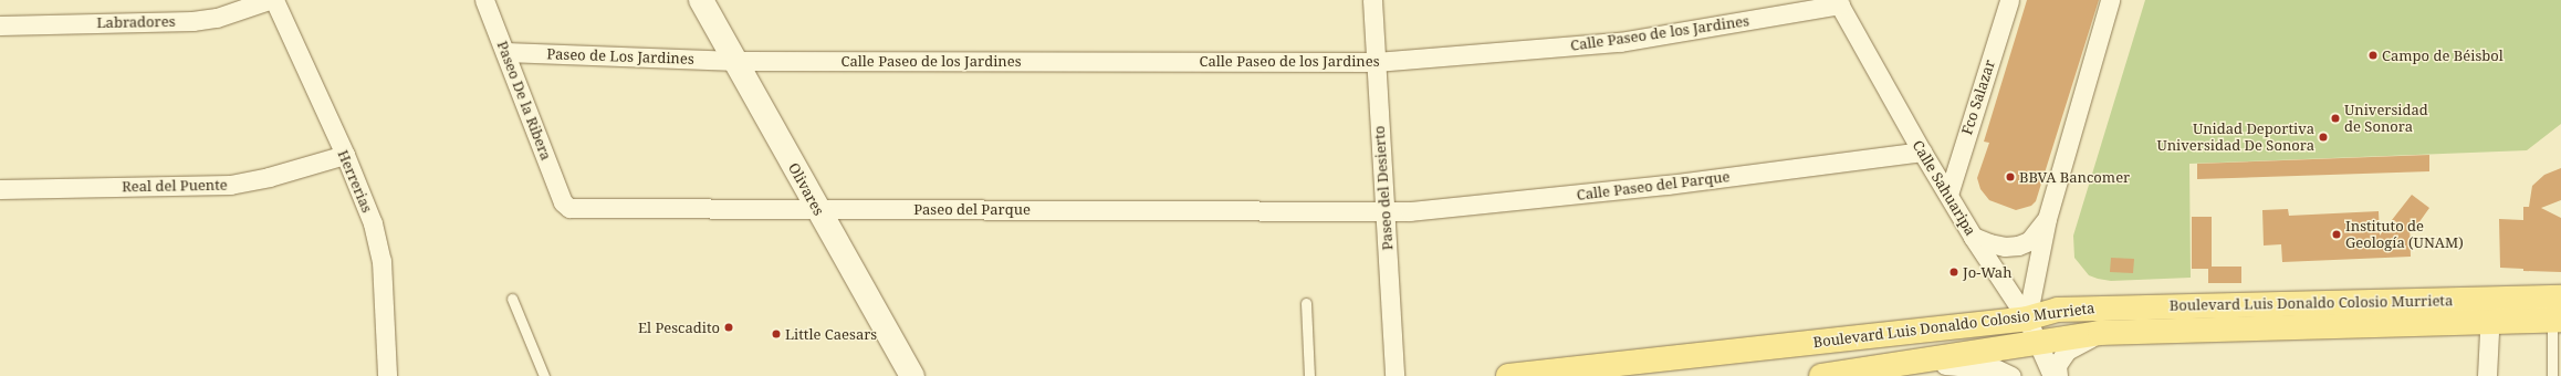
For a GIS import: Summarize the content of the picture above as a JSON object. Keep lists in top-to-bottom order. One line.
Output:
{"streets":{"main road":["Olivares","Boulevard Luis Donaldo Colosio Murrieta"],"street":["Labradores","Calle Paseo de los Jardines","Paseo de Los Jardines","Fco Salazar","Paseo De la Ribera","Herrerias","Real del Puente","Calle Paseo del Parque","Paseo del Desierto","Calle Sahuaripa","Paseo del Parque"]},"crossings":[["Calle Paseo de los Jardines","Paseo de Los Jardines"],["Calle Paseo de los Jardines","Paseo del Desierto"],["Calle Paseo de los Jardines","Calle Sahuaripa"],["Calle Paseo de los Jardines","Olivares"],["Paseo de Los Jardines","Paseo De la Ribera"],["Paseo de Los Jardines","Olivares"],["Fco Salazar","Calle Sahuaripa"],["Paseo De la Ribera","Paseo del Parque"],["Herrerias","Real del Puente"],["Calle Paseo del Parque","Paseo del Desierto"],["Calle Paseo del Parque","Calle Sahuaripa"],["Calle Paseo del Parque","Paseo del Parque"],["Paseo del Desierto","Paseo del Parque"],["Calle Sahuaripa","Boulevard Luis Donaldo Colosio Murrieta"],["Olivares","Paseo del Parque"]],"places":["Campo de Béisbol","Universidad de Sonora","Unidad Deportiva Universidad De Sonora","BBVA Bancomer","Instituto de Geología (UNAM)","Jo-Wah","El Pescadito","Little Caesars"]}
